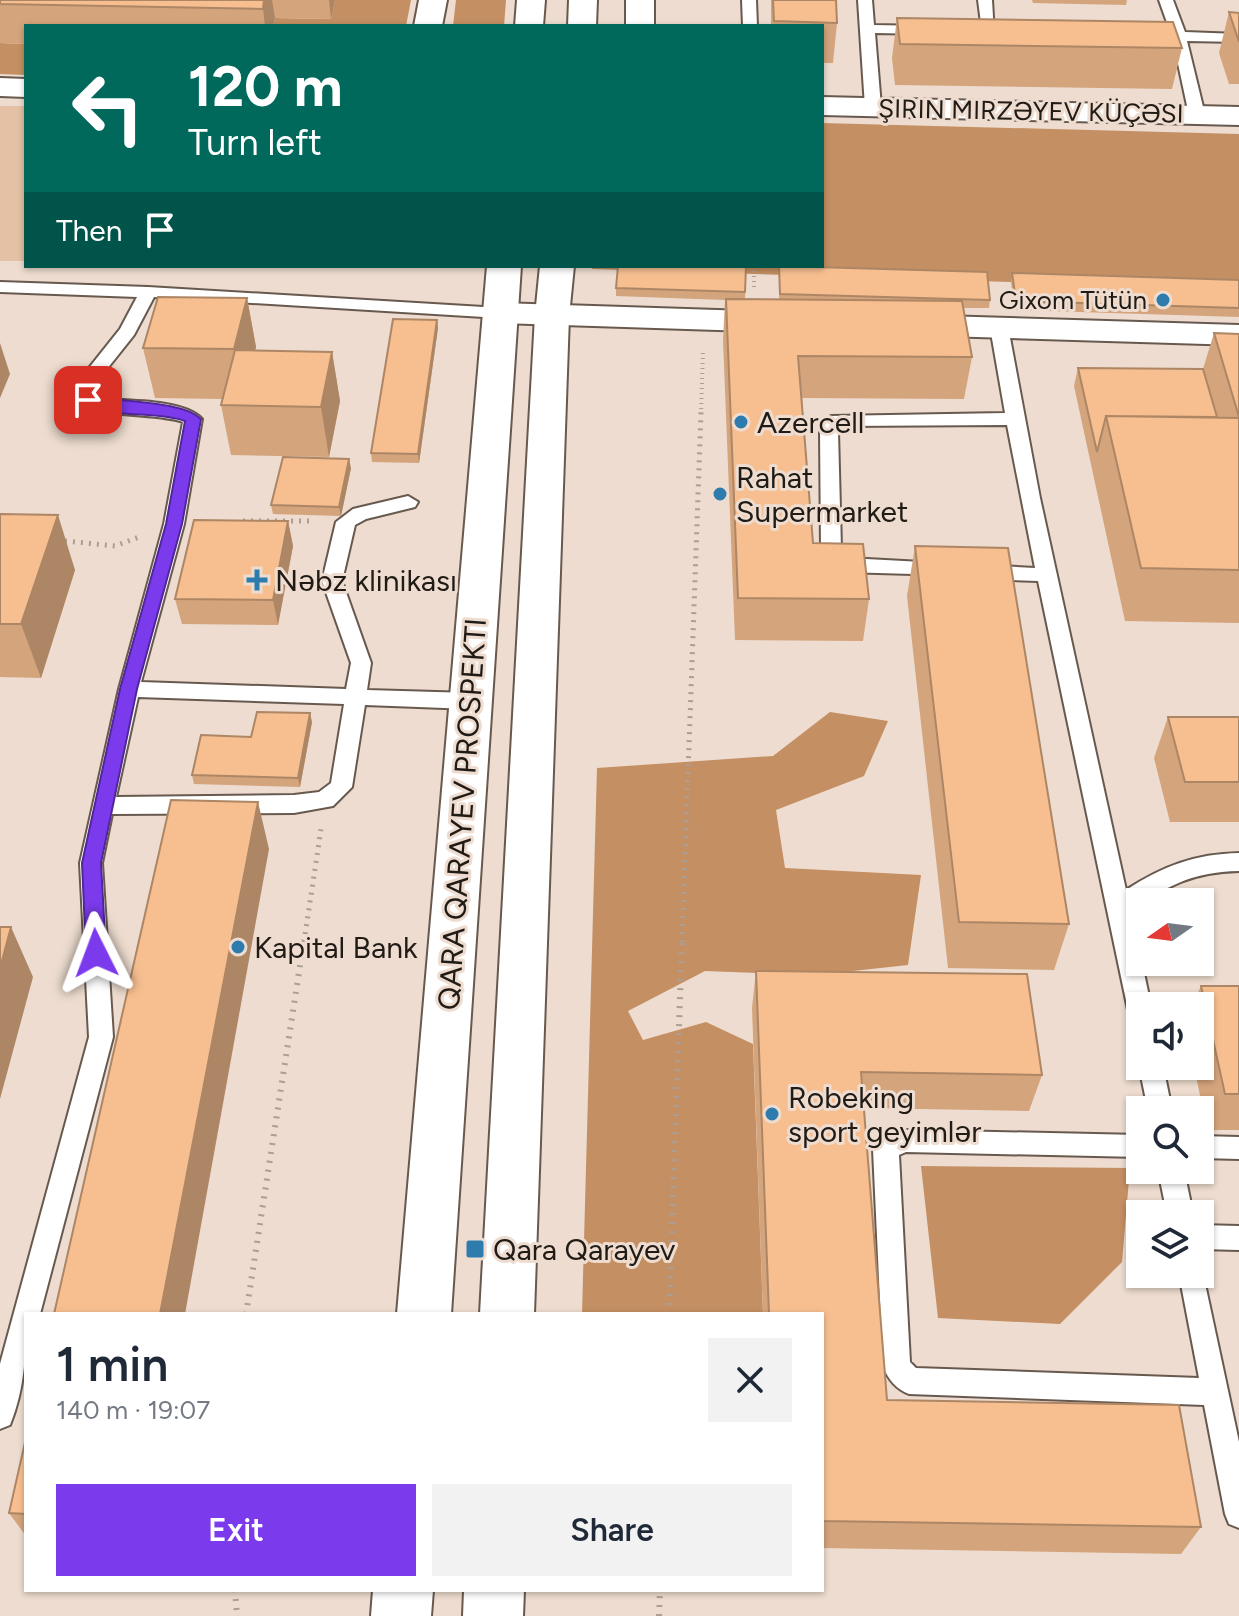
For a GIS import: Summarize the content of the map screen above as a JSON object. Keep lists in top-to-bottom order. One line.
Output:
{"streets":{"main road":["QARA QARAYEV PROSPEKTI"],"street":["ŞIRIN MIRZƏYEV KÜÇƏSI"]},"places":{"other":["Gixom Tütün","Azercell","Rahat Supermarket","Kapital Bank","Robeking sport geyimlər"],"health":["Nəbz klinikası"],"transit":["Qara Qarayev"]},"north":"left","page":{"turn":["120 m","Turn left"],"then":"Then","heading":["1 min","140 m · 19:07"],"buttons":["Exit","Share"]}}
